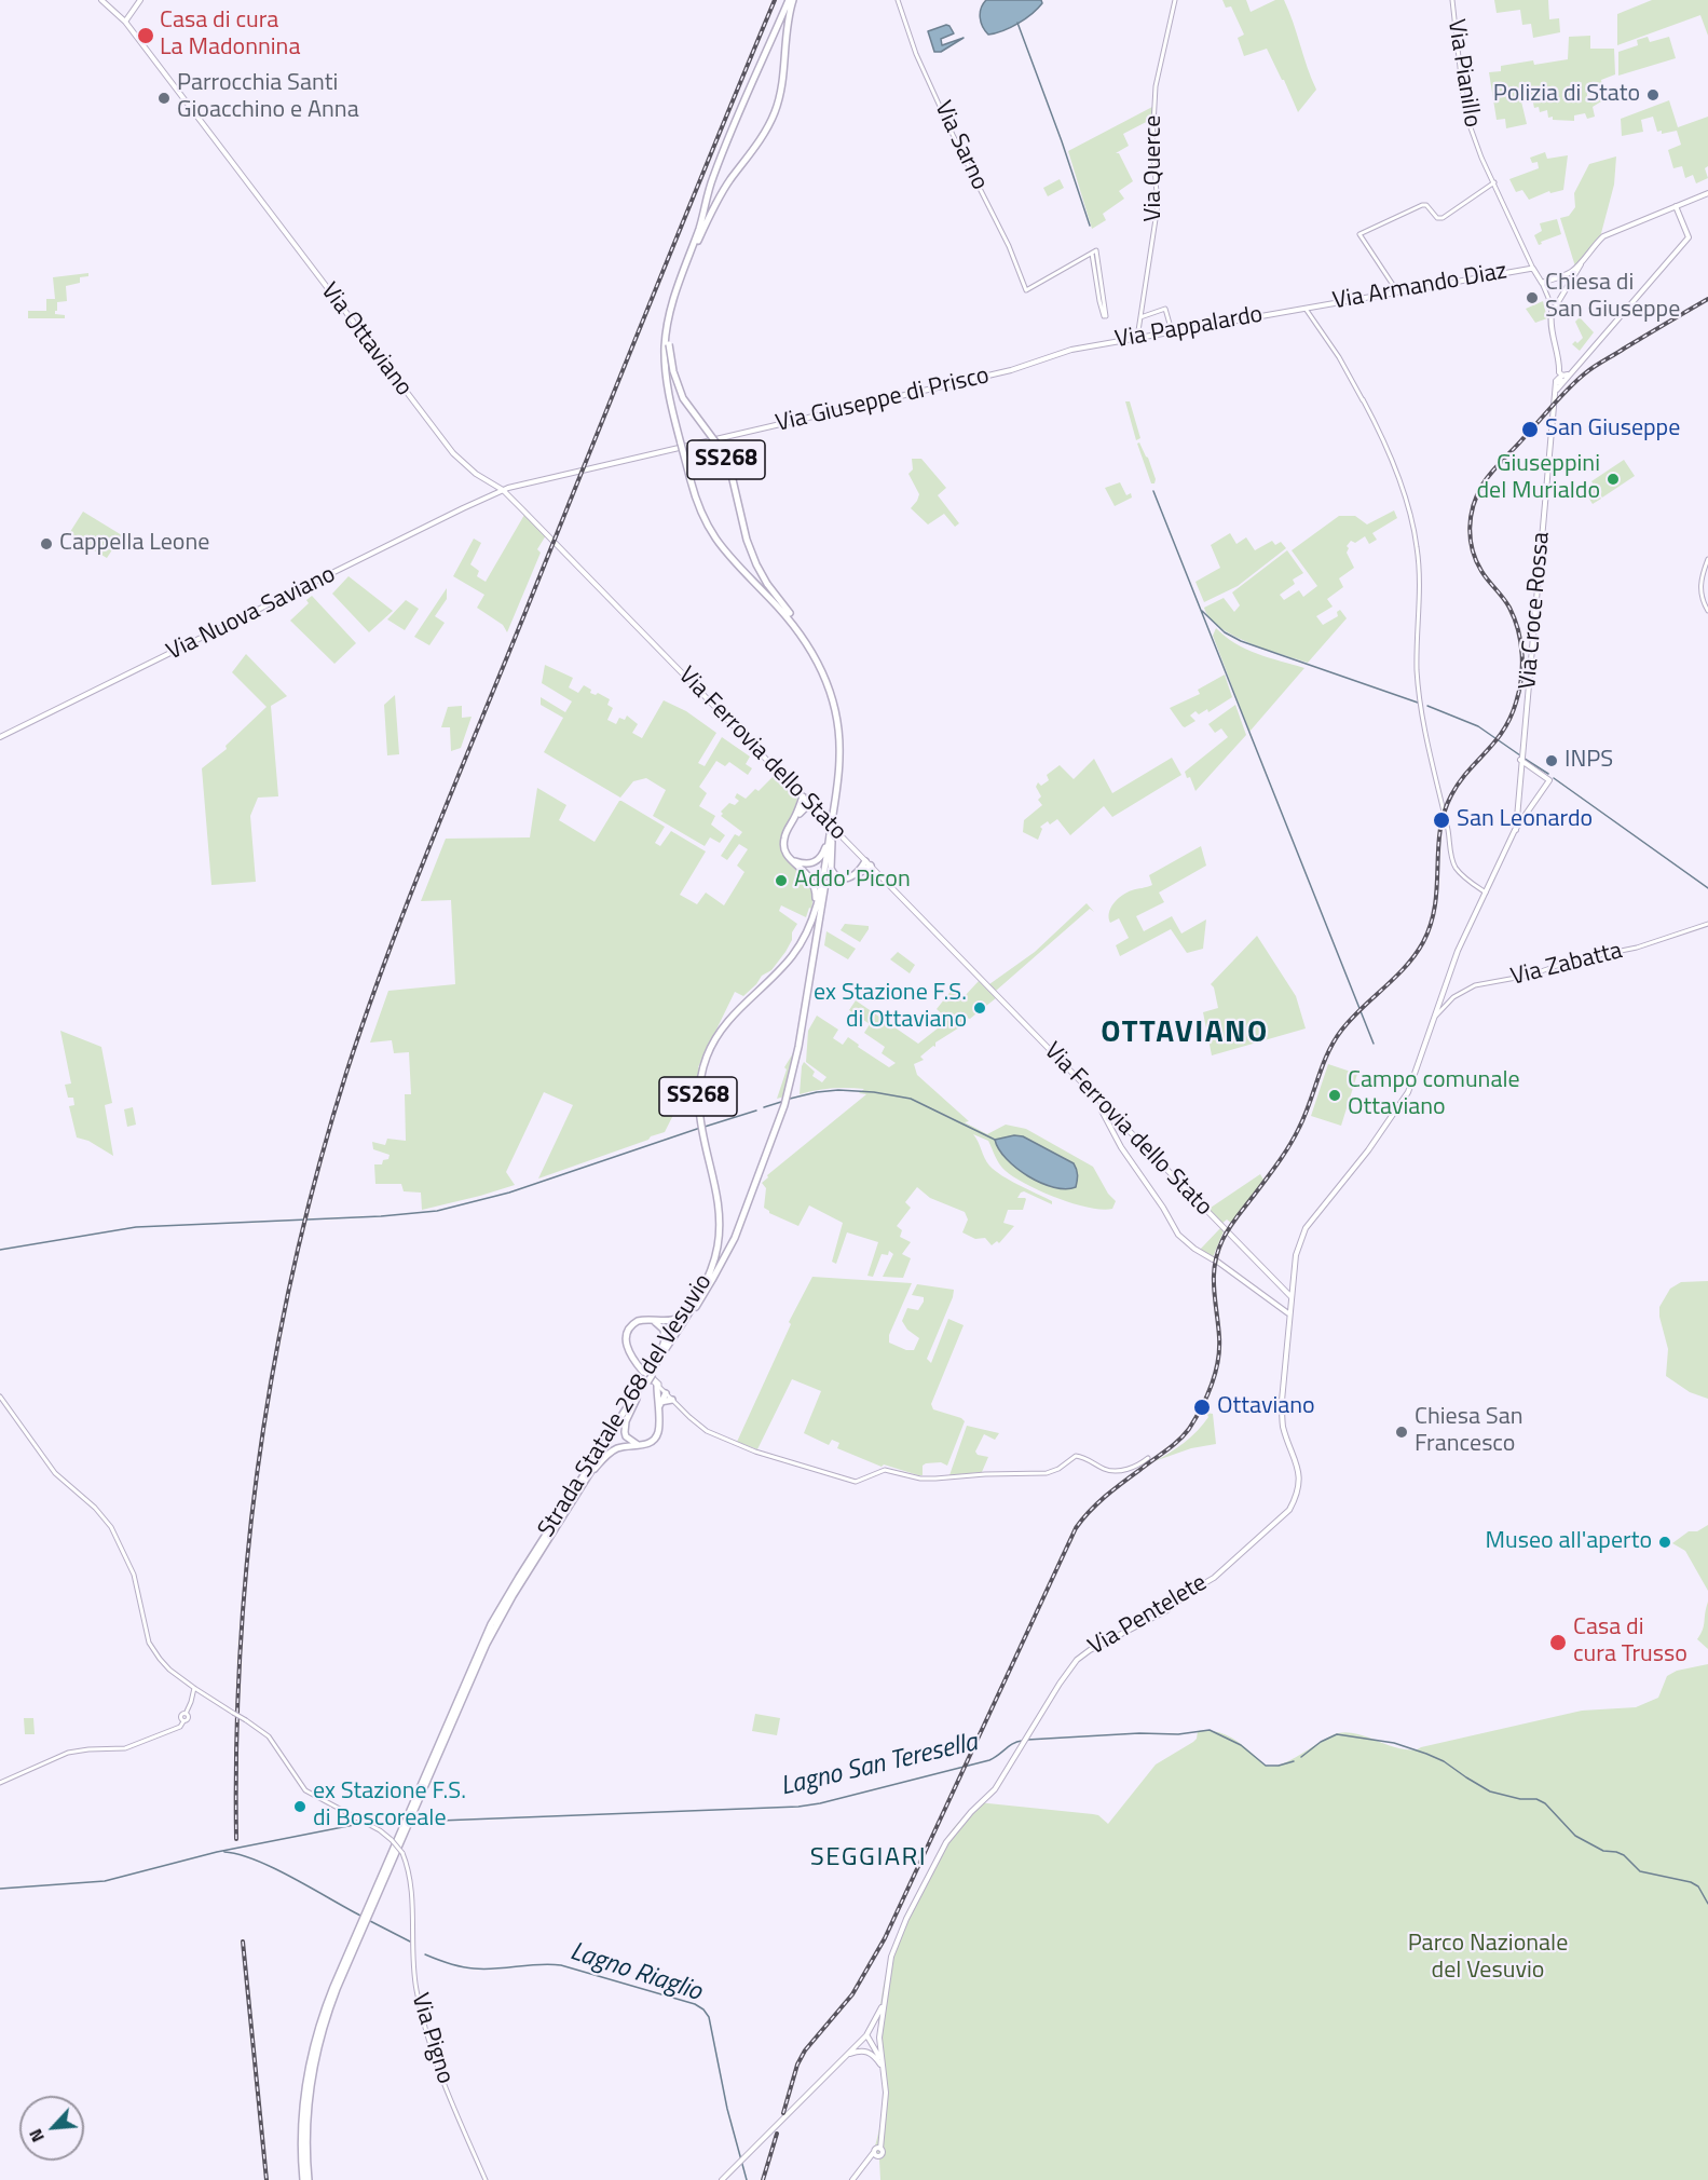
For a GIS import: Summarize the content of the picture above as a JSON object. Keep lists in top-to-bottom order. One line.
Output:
{"streets":{"highway":["SS268","Strada Statale 268 del Vesuvio"],"main road":["Via Armando Diaz","Via Pappalardo","Via Ottaviano","Via Giuseppe di Prisco","Via Croce Rossa","Via Nuova Saviano","Via Ferrovia dello Stato","Via Pentelete"],"street":["Via Pianillo","Via Sarno","Via Querce","Via Zabatta","Via Pigno"]},"crossings":[["Via Pianillo","Via Armando Diaz"],["Via Querce","Via Pappalardo"],["Via Armando Diaz","Via Pappalardo"],["Via Pappalardo","Via Giuseppe di Prisco"],["Via Ottaviano","Via Giuseppe di Prisco"],["Via Ottaviano","Via Nuova Saviano"],["Via Ottaviano","Via Ferrovia dello Stato"],["Via Giuseppe di Prisco","Via Nuova Saviano"],["Via Giuseppe di Prisco","Via Ferrovia dello Stato"],["Via Nuova Saviano","Via Ferrovia dello Stato"]],"districts":["OTTAVIANO","SEGGIARI"],"water":["Lagno San Teresella","Lagno Riaglio"],"parks":["Parco Nazionale del Vesuvio"],"places":["Casa di cura La Madonnina","Polizia di Stato","Parrocchia Santi Gioacchino e Anna","Chiesa di San Giuseppe","San Giuseppe","Giuseppini del Murialdo","Cappella Leone","INPS","San Leonardo","Addo' Picon","ex Stazione F.S. di Ottaviano","Campo comunale Ottaviano","Ottaviano","Chiesa San Francesco","Museo all'aperto","Casa di cura Trusso","ex Stazione F.S. di Boscoreale"],"north":"bottom left"}
